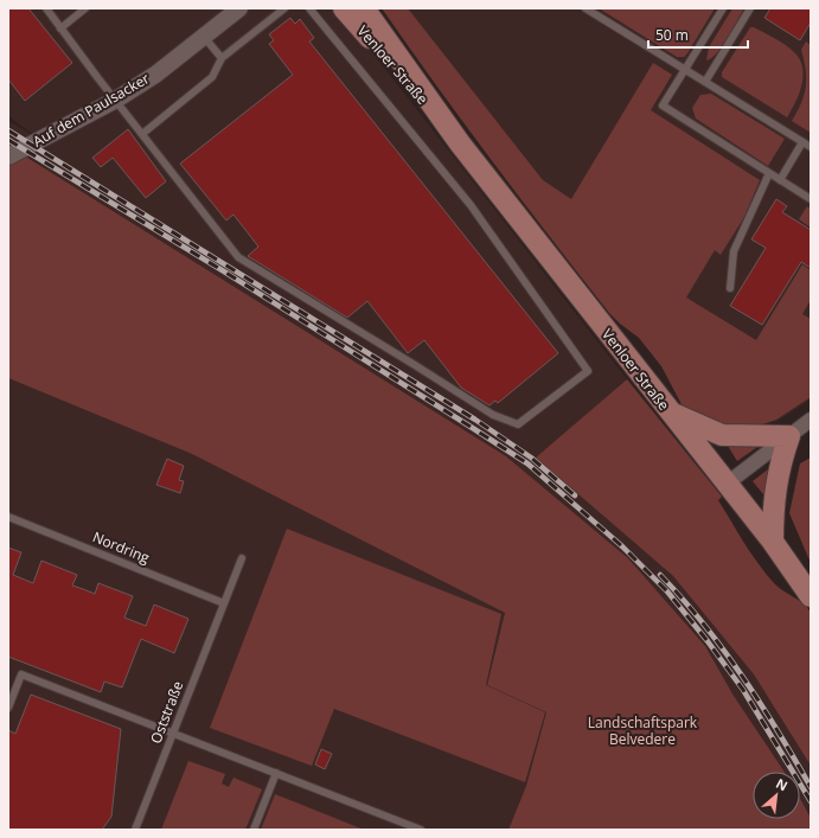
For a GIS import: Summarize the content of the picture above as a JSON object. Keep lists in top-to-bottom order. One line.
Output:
{"streets":{"main road":["Venloer Straße"],"street":["Auf dem Paulsacker"],"lane":["Nordring","Oststraße"]},"crossings":[["Nordring","Oststraße"]],"parks":["Landschaftspark Belvedere"],"scale_bar":"50 m","north":"top right"}
